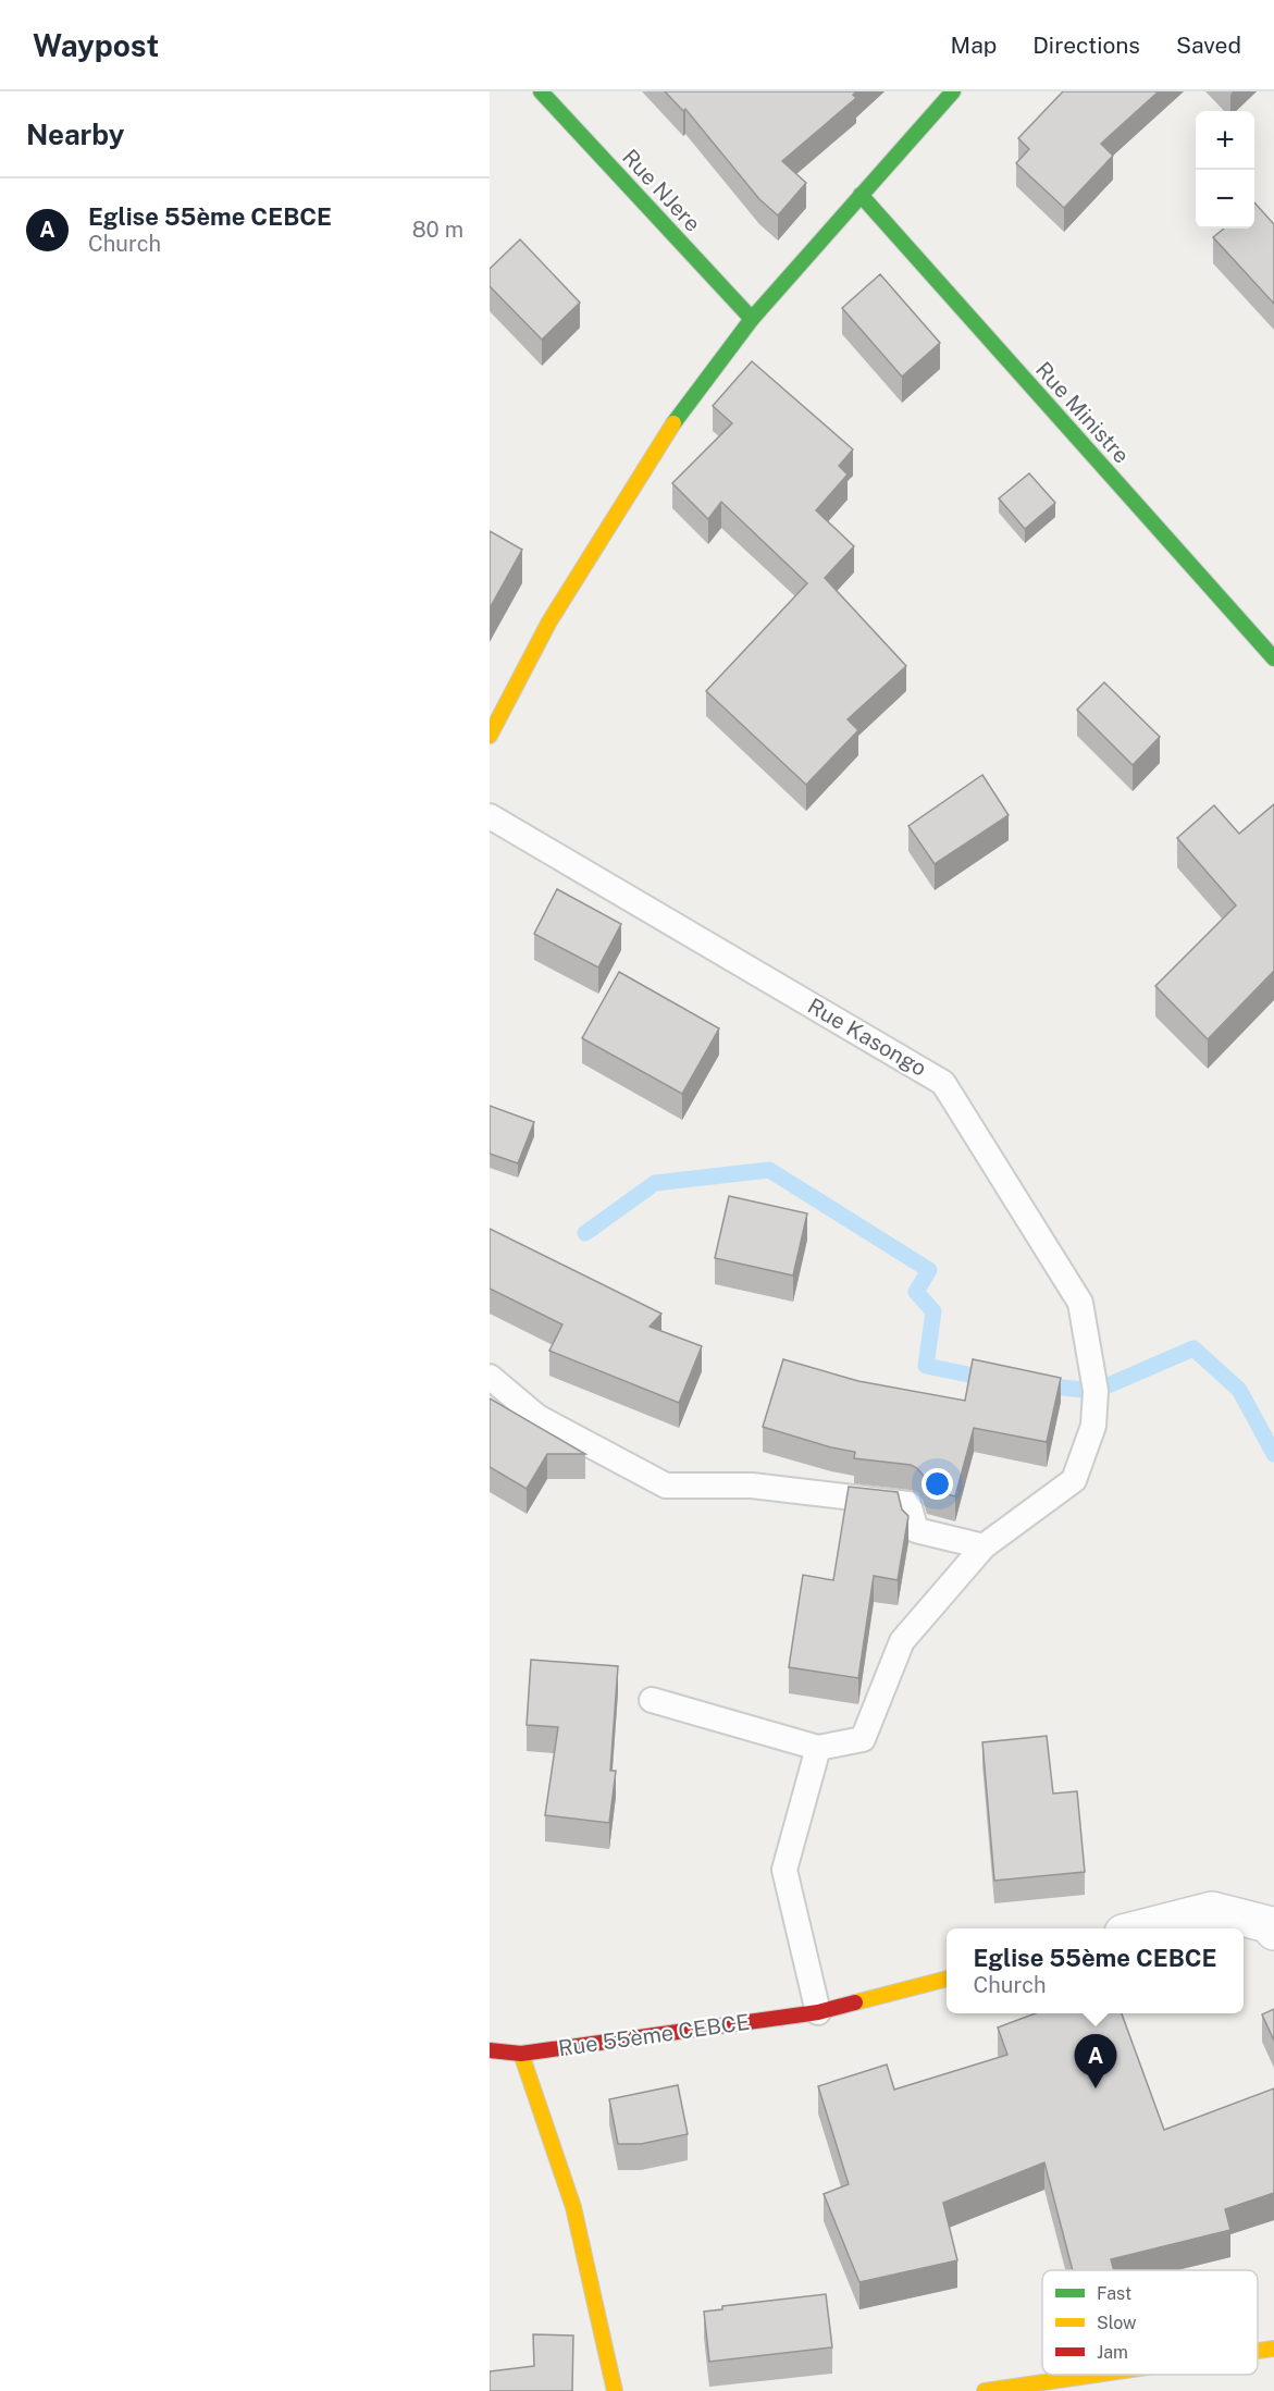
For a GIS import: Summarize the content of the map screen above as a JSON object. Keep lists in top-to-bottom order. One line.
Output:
{"streets":{"street":["Rue NJere","Rue Ministre","Rue 55ème CEBCE"],"lane":["Rue Kasongo"]},"legend":["Fast","Slow","Jam"],"page":{"header":"Waypost","nav":["Map","Directions","Saved"],"heading":"Nearby","map_buttons":["+","−"],"list":[{"mark":"A","name":"Eglise 55ème CEBCE","note":"Church","value":"80 m"}],"popup":["Eglise 55ème CEBCE","Church"],"pins":"A"}}
